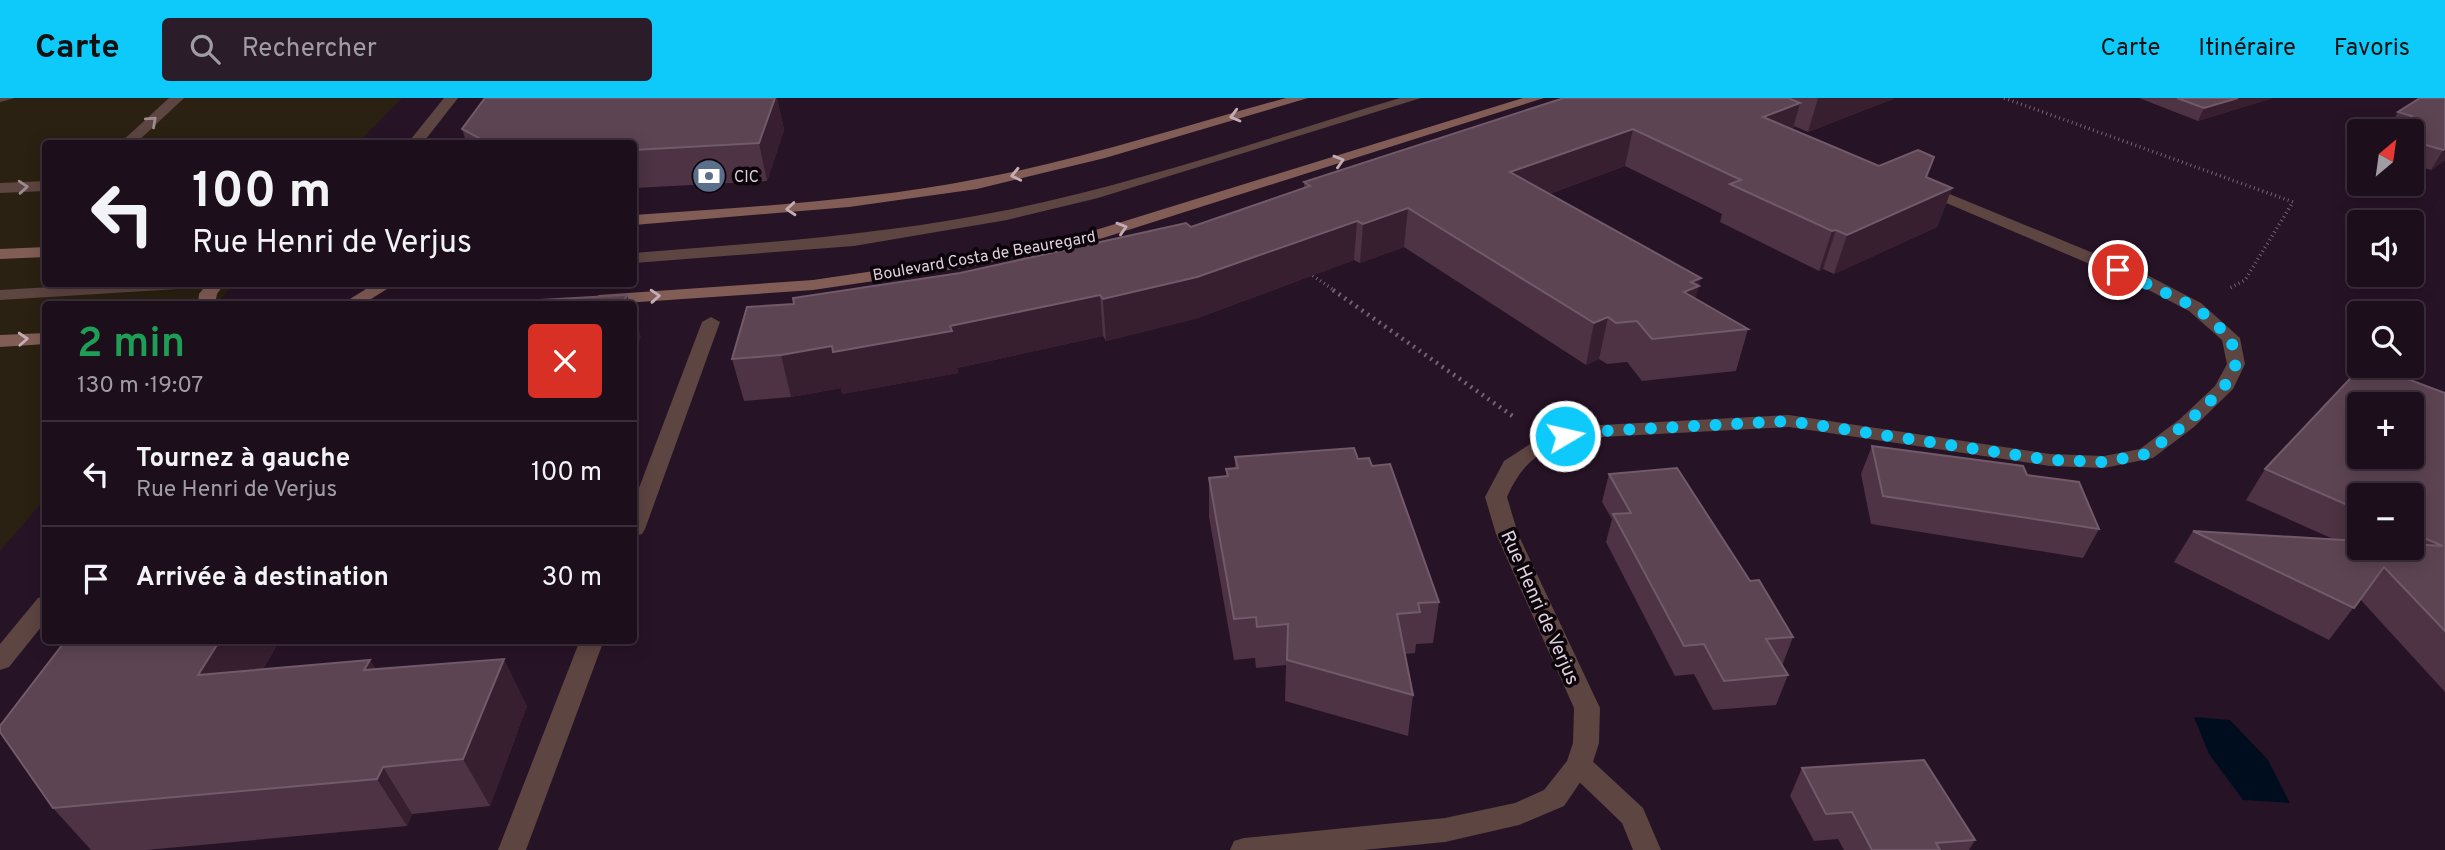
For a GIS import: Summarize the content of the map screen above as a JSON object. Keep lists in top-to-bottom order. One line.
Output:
{"streets":{"street":["Boulevard Costa de Beauregard","Rue Henri de Verjus"]},"places":{"bank":["CIC"]},"north":"top right","page":{"header":"Carte","search":"Rechercher","nav":["Carte","Itinéraire","Favoris"],"map_buttons":["+","−"],"turn":["100 m","Rue Henri de Verjus"],"heading":["2 min","130 m · 19:07"],"list":[{"name":"Tournez à gauche","note":"Rue Henri de Verjus","value":"100 m"},{"name":"Arrivée à destination","value":"30 m"}]}}
